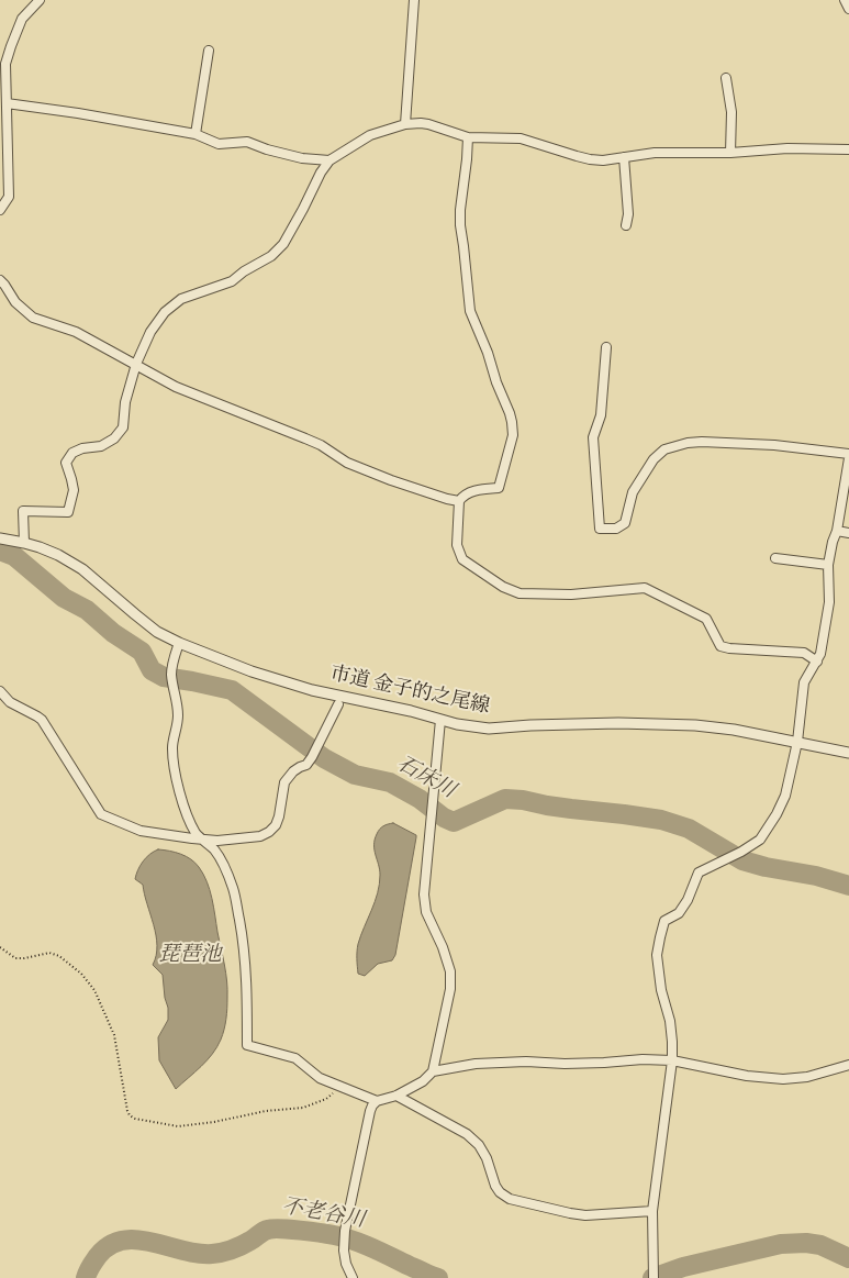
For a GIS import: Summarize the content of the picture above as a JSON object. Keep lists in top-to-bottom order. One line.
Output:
{"streets":{"street":["市道 金子的之尾線"]},"water":["石床川","琵琶池","不老谷川"]}
